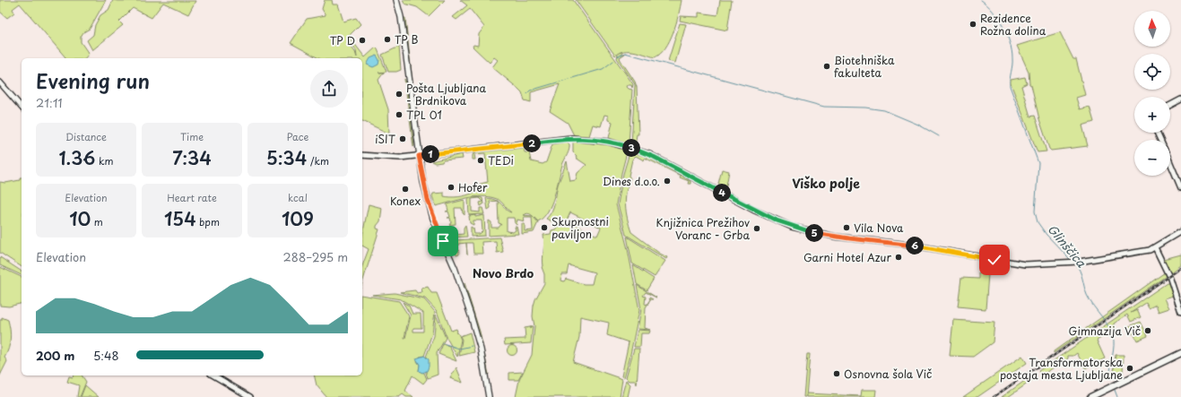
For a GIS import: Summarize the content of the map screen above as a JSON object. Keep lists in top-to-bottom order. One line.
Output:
{"districts":["Viško polje","Novo Brdo"],"water":["Glinščica"],"places":["Rezidence Rožna dolina","TP B","TP D","Biotehniška fakulteta","Pošta Ljubljana - Brdnikova","TPL 01","iSIT","TEDi","Dines d.o.o.","Hofer","Konex","Skupnostni paviljon","Vila Nova","Knjižnica Prežihov Voranc - Grba","Garni Hotel Azur","Gimnazija Vič","Transformatorska postaja mesta Ljubljane","Osnovna šola Vič"],"north":"top","page":{"map_buttons":["+","−"],"heading":["Evening run","21:11"],"stats":[["Distance","1.36 km"],["Time","7:34"],["Pace","5:34 /km"],["Elevation","10 m"],["Heart rate","154 bpm"],["kcal","109"]],"pins":["2","3","1","4","5","6"],"chart":["Elevation","288–295 m"],"list":[{"name":"200 m","note":"5:48"}]}}
